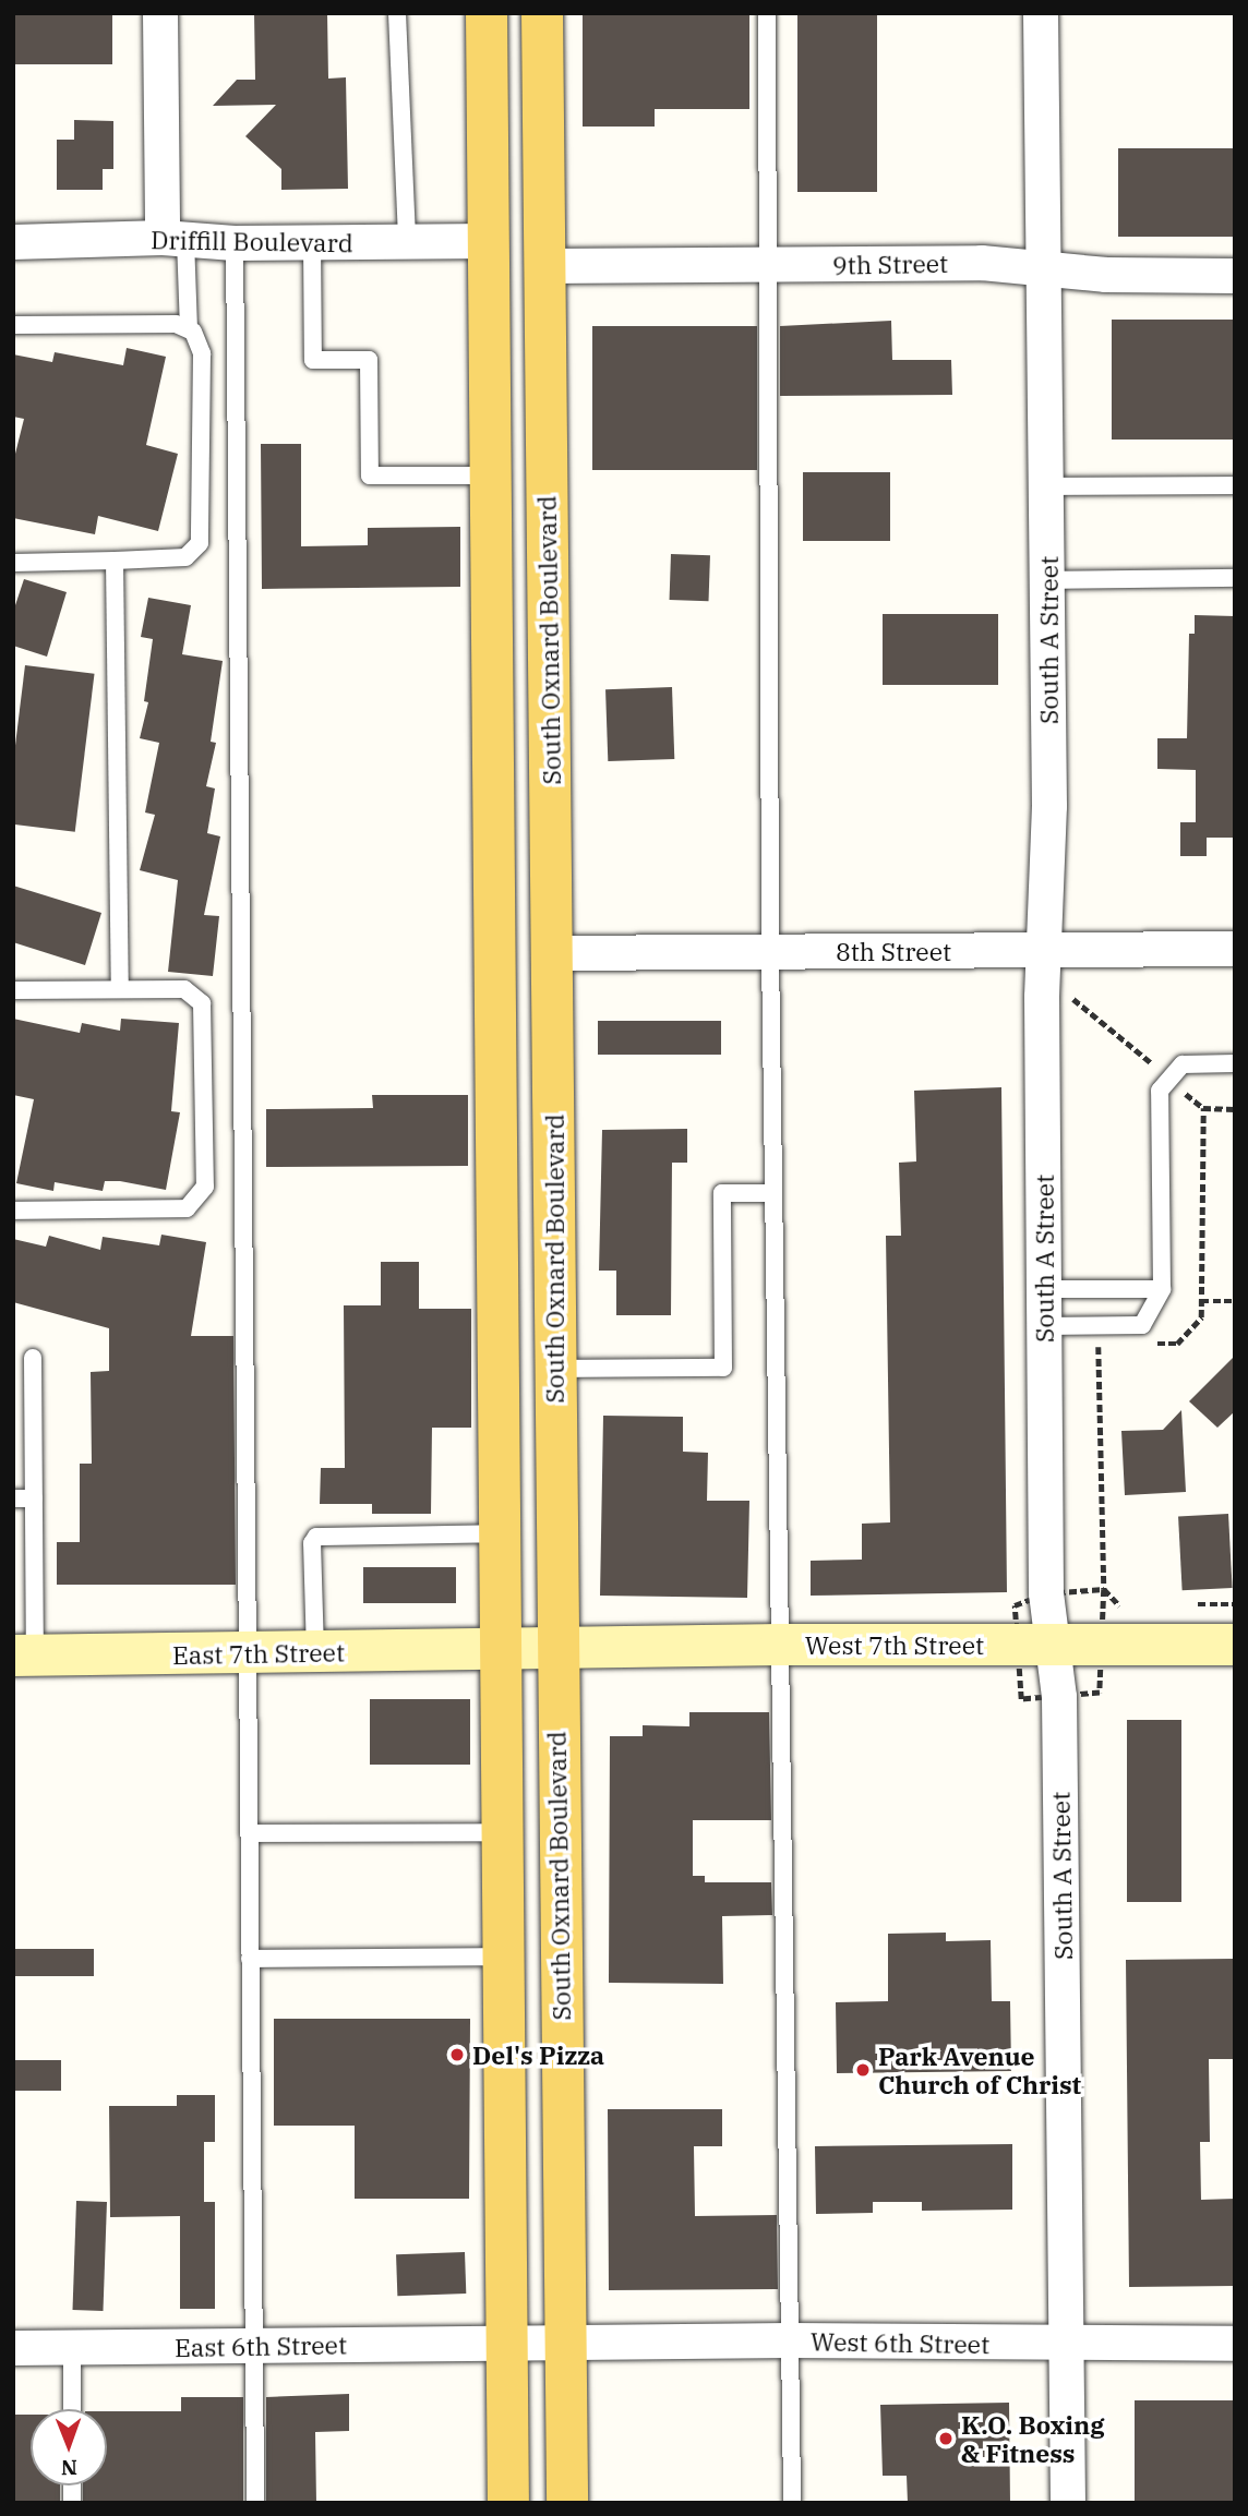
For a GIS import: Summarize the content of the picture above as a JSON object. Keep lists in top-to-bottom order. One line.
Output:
{"streets":{"main road":["South Oxnard Boulevard"],"street":["Driffill Boulevard","9th Street","South A Street","8th Street","West 7th Street","East 7th Street","West 6th Street","East 6th Street"]},"crossings":[["9th Street","South Oxnard Boulevard"],["9th Street","South A Street"],["South Oxnard Boulevard","8th Street"],["South Oxnard Boulevard","West 7th Street"],["South Oxnard Boulevard","West 6th Street"],["South A Street","8th Street"],["South A Street","West 7th Street"],["South A Street","West 6th Street"],["West 7th Street","East 7th Street"],["West 6th Street","East 6th Street"]],"places":["Del's Pizza","Park Avenue Church of Christ","K.O. Boxing & Fitness"],"north":"bottom"}
